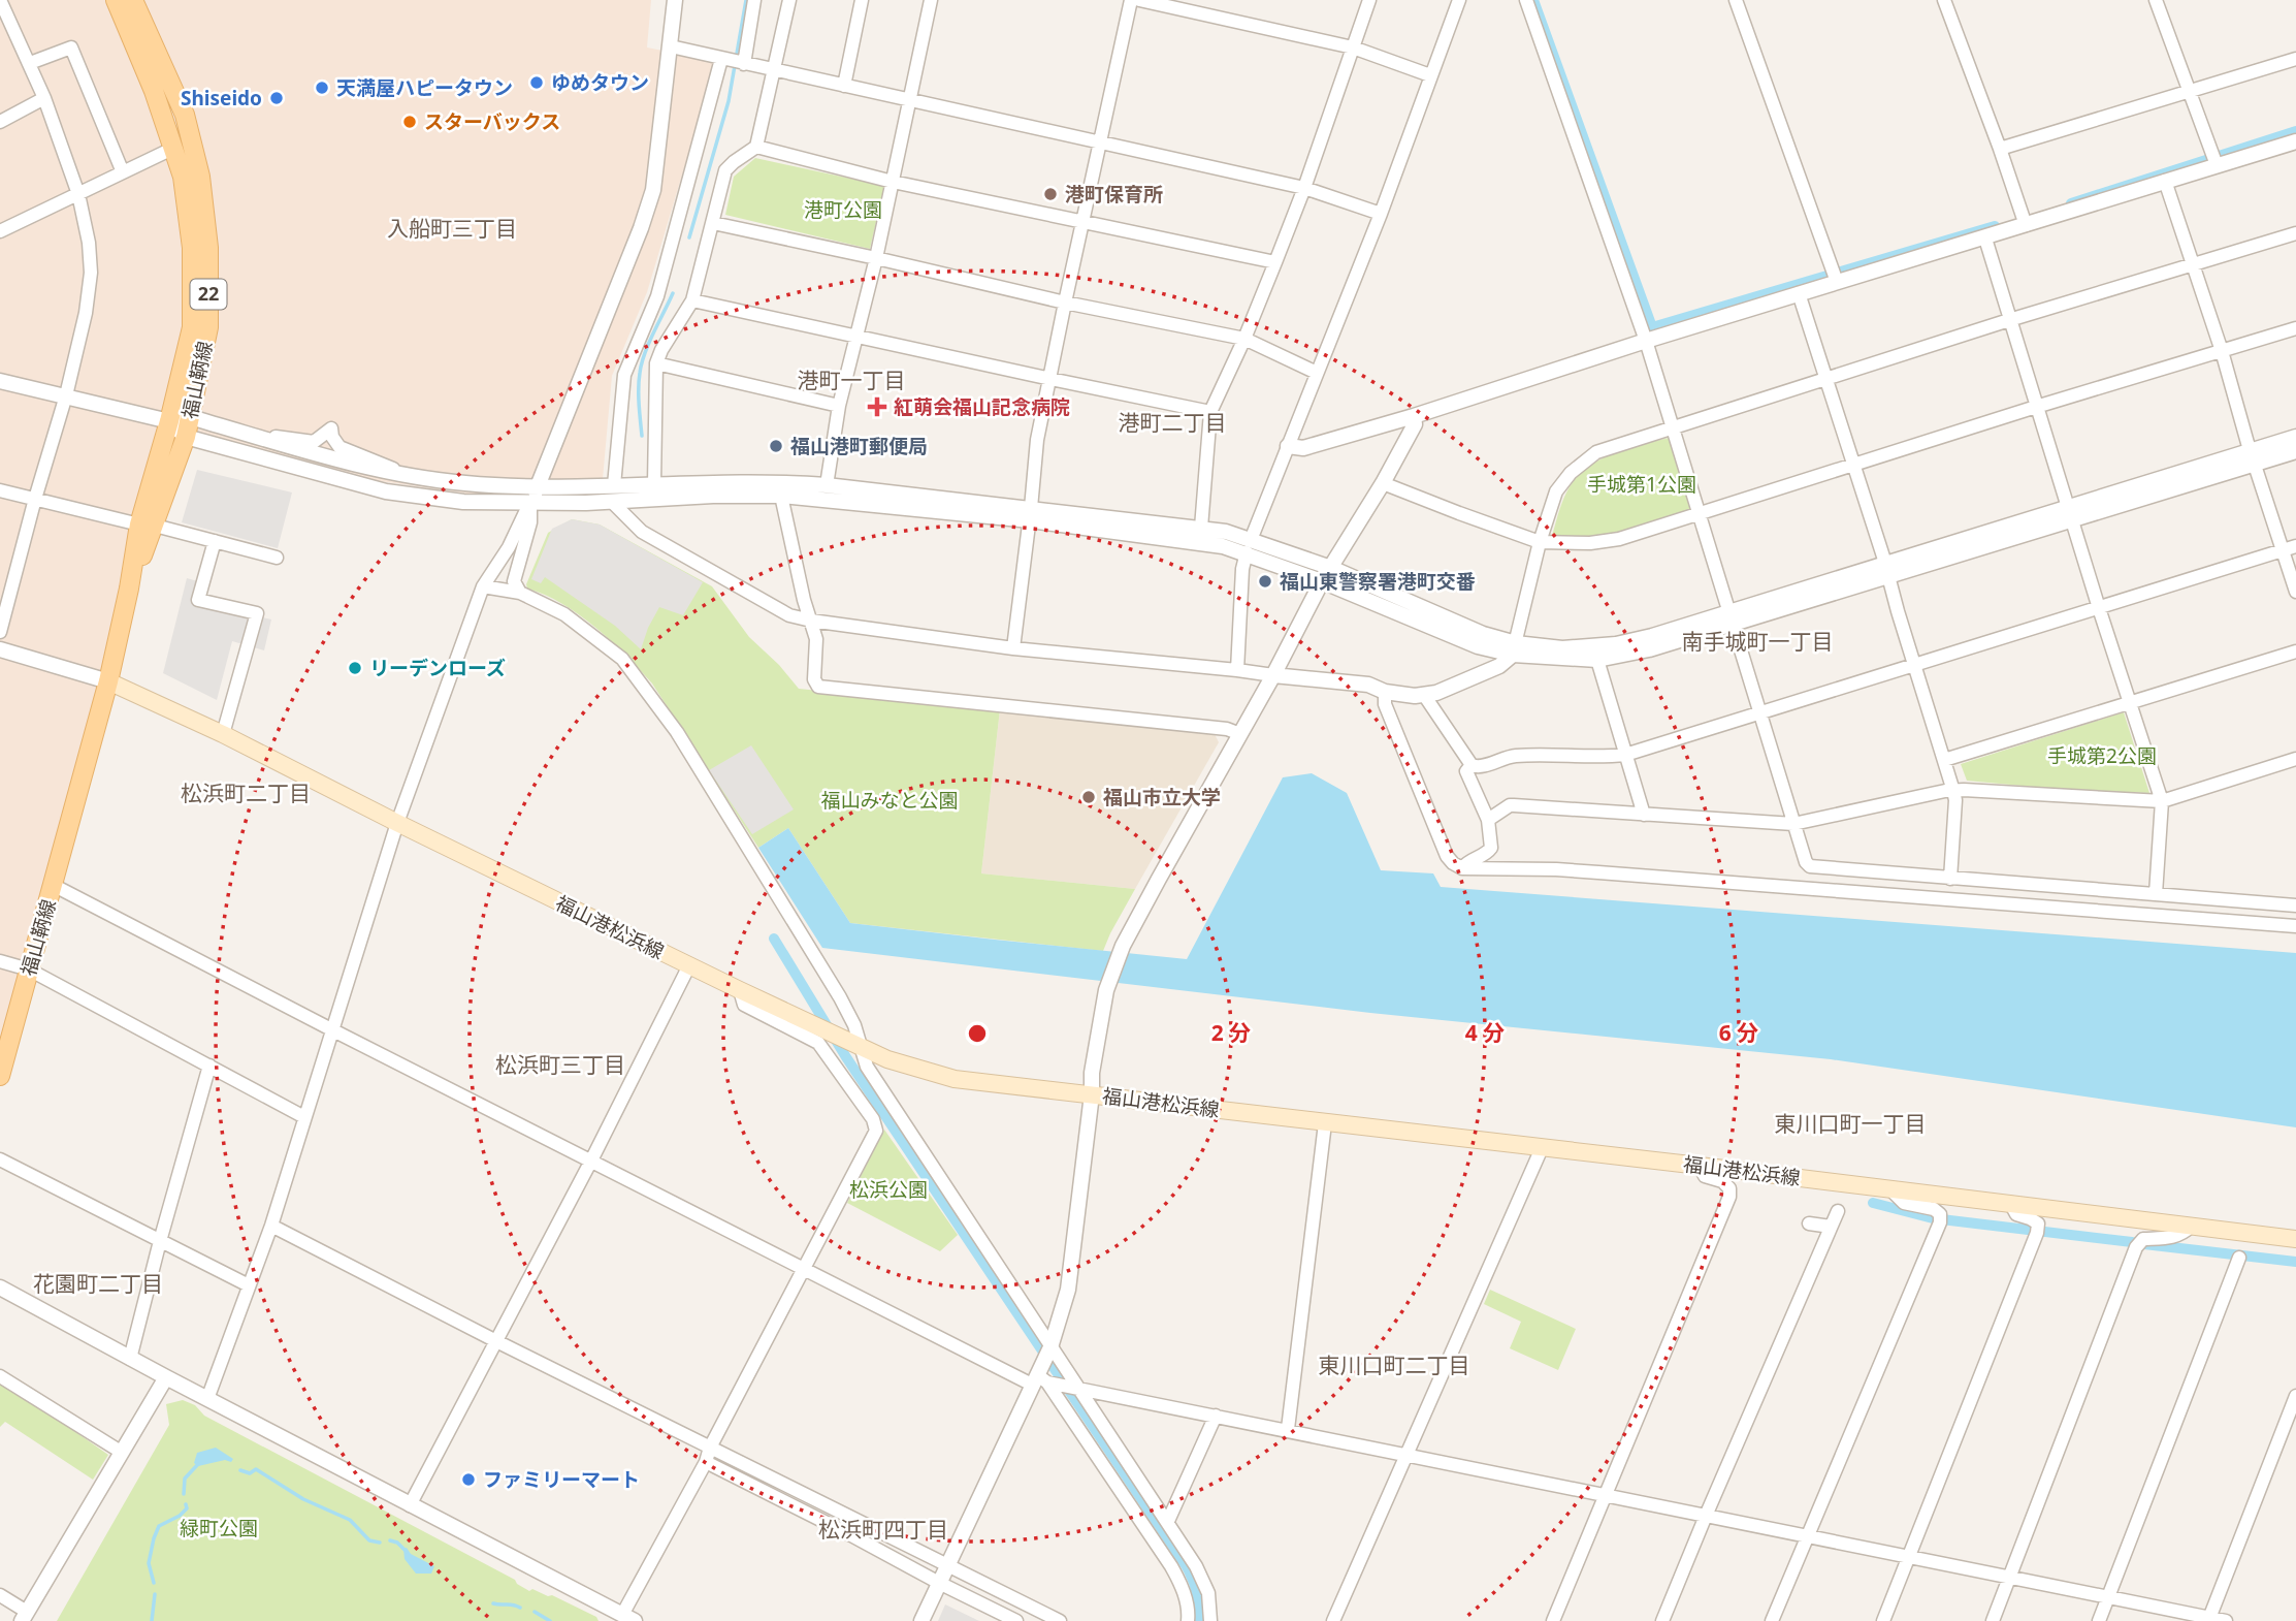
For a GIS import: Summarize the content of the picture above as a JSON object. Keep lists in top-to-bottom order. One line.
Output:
{"streets":{"main road":["22","福山鞆線","福山港松浜線"]},"crossings":[["福山鞆線","福山港松浜線"]],"districts":["入船町三丁目","港町一丁目","港町二丁目","南手城町一丁目","松浜町二丁目","松浜町三丁目","東川口町一丁目","花園町二丁目","東川口町二丁目","松浜町四丁目"],"parks":["港町公園","手城第1公園","手城第2公園","福山みなと公園","松浜公園","緑町公園"],"places":{"other":["ゆめタウン","天満屋ハピータウン","Shiseido","スターバックス","港町保育所","福山港町郵便局","福山東警察署港町交番","リーデンローズ","福山市立大学","ファミリーマート"],"health":["紅萌会福山記念病院"]},"rings":["2 分","4 分","6 分"]}
